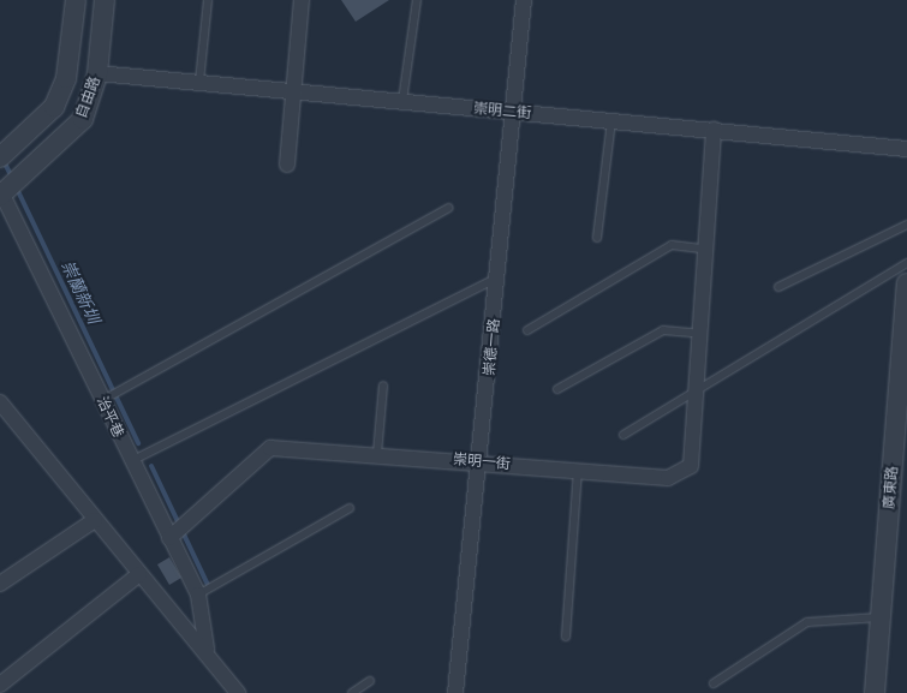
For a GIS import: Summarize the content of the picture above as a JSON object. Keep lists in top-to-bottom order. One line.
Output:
{"streets":{"street":["自由路","崇明二街","崇德一路","治平巷","崇明一街","廣東路"]},"crossings":[["自由路","崇明二街"],["自由路","治平巷"],["崇明二街","崇德一路"],["崇德一路","崇明一街"],["治平巷","崇明一街"]],"water":["崇蘭新圳"]}
